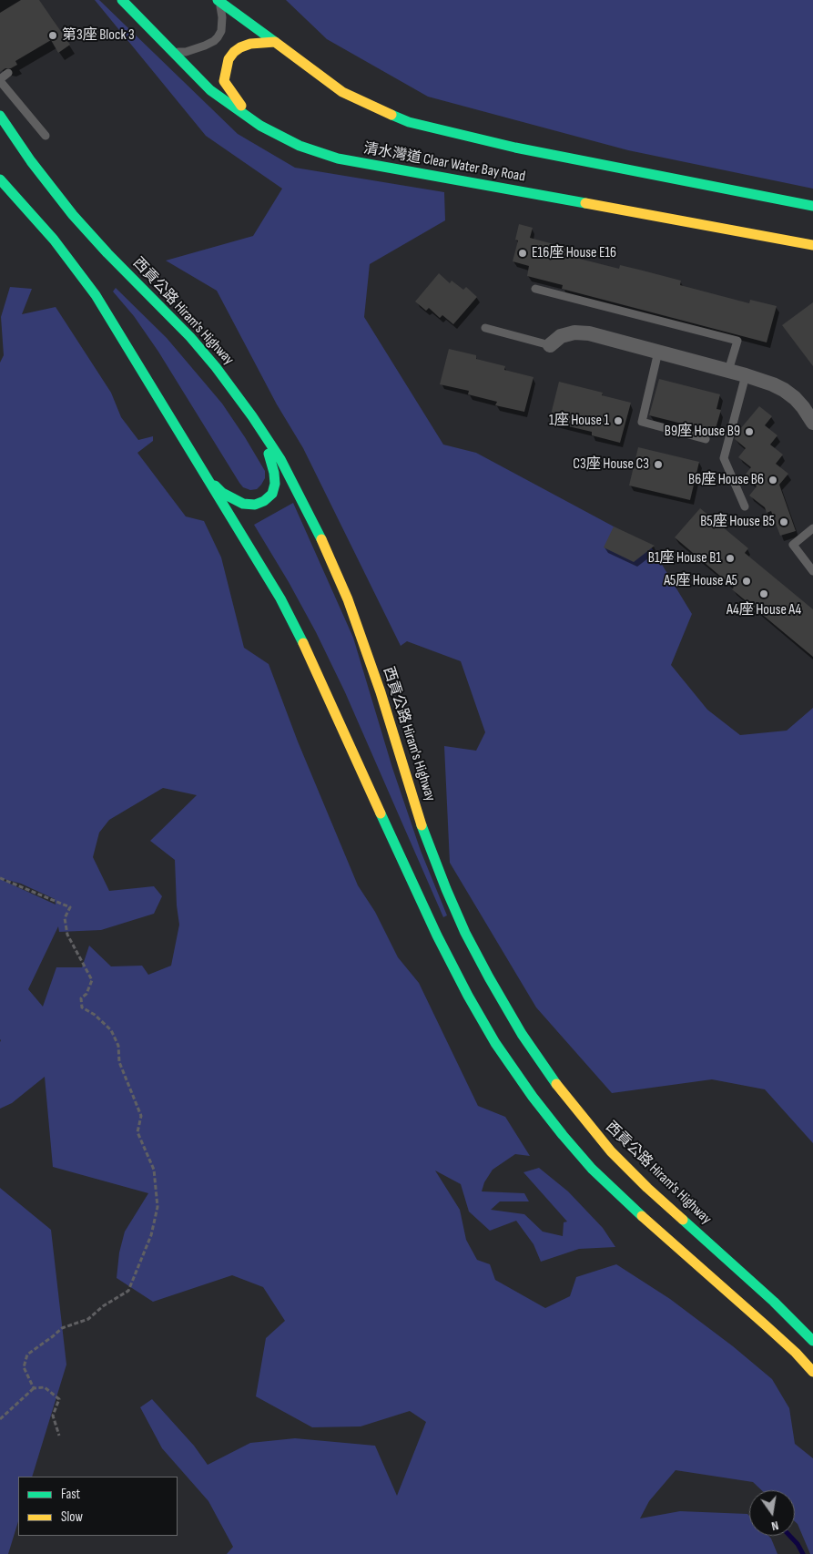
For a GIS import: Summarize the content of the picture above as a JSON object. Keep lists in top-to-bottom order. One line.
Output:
{"streets":{"main road":["清水灣道 Clear Water Bay Road","西貢公路 Hiram's Highway"]},"places":["第3座 Block 3","E16座 House E16","1座 House 1","B9座 House B9","C3座 House C3","B6座 House B6","B5座 House B5","B1座 House B1","A5座 House A5","A4座 House A4"],"legend":["Fast","Slow"],"north":"bottom"}
